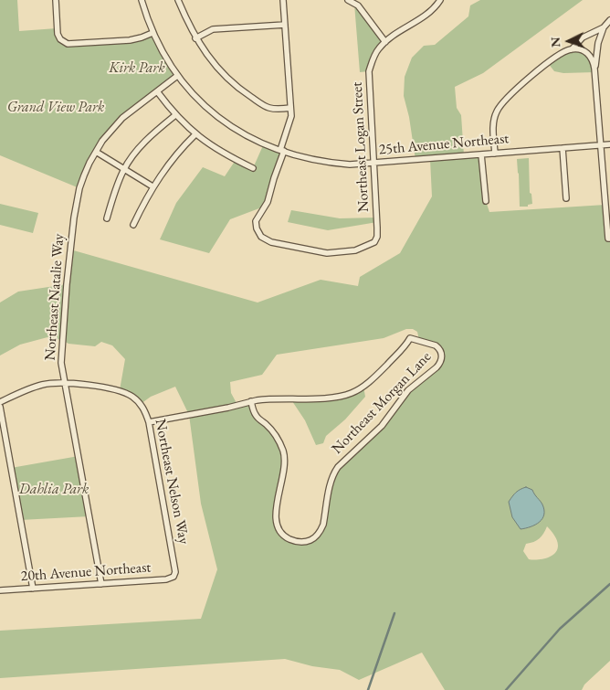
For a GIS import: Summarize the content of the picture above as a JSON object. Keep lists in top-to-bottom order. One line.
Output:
{"streets":{"street":["25th Avenue Northeast","Northeast Logan Street","Northeast Natalie Way","Northeast Morgan Lane","Northeast Nelson Way","20th Avenue Northeast"]},"crossings":[["25th Avenue Northeast","Northeast Logan Street"],["25th Avenue Northeast","Northeast Natalie Way"],["Northeast Natalie Way","Northeast Nelson Way"],["Northeast Natalie Way","20th Avenue Northeast"],["Northeast Nelson Way","20th Avenue Northeast"]],"parks":["Kirk Park","Grand View Park","Dahlia Park"],"north":"left"}
